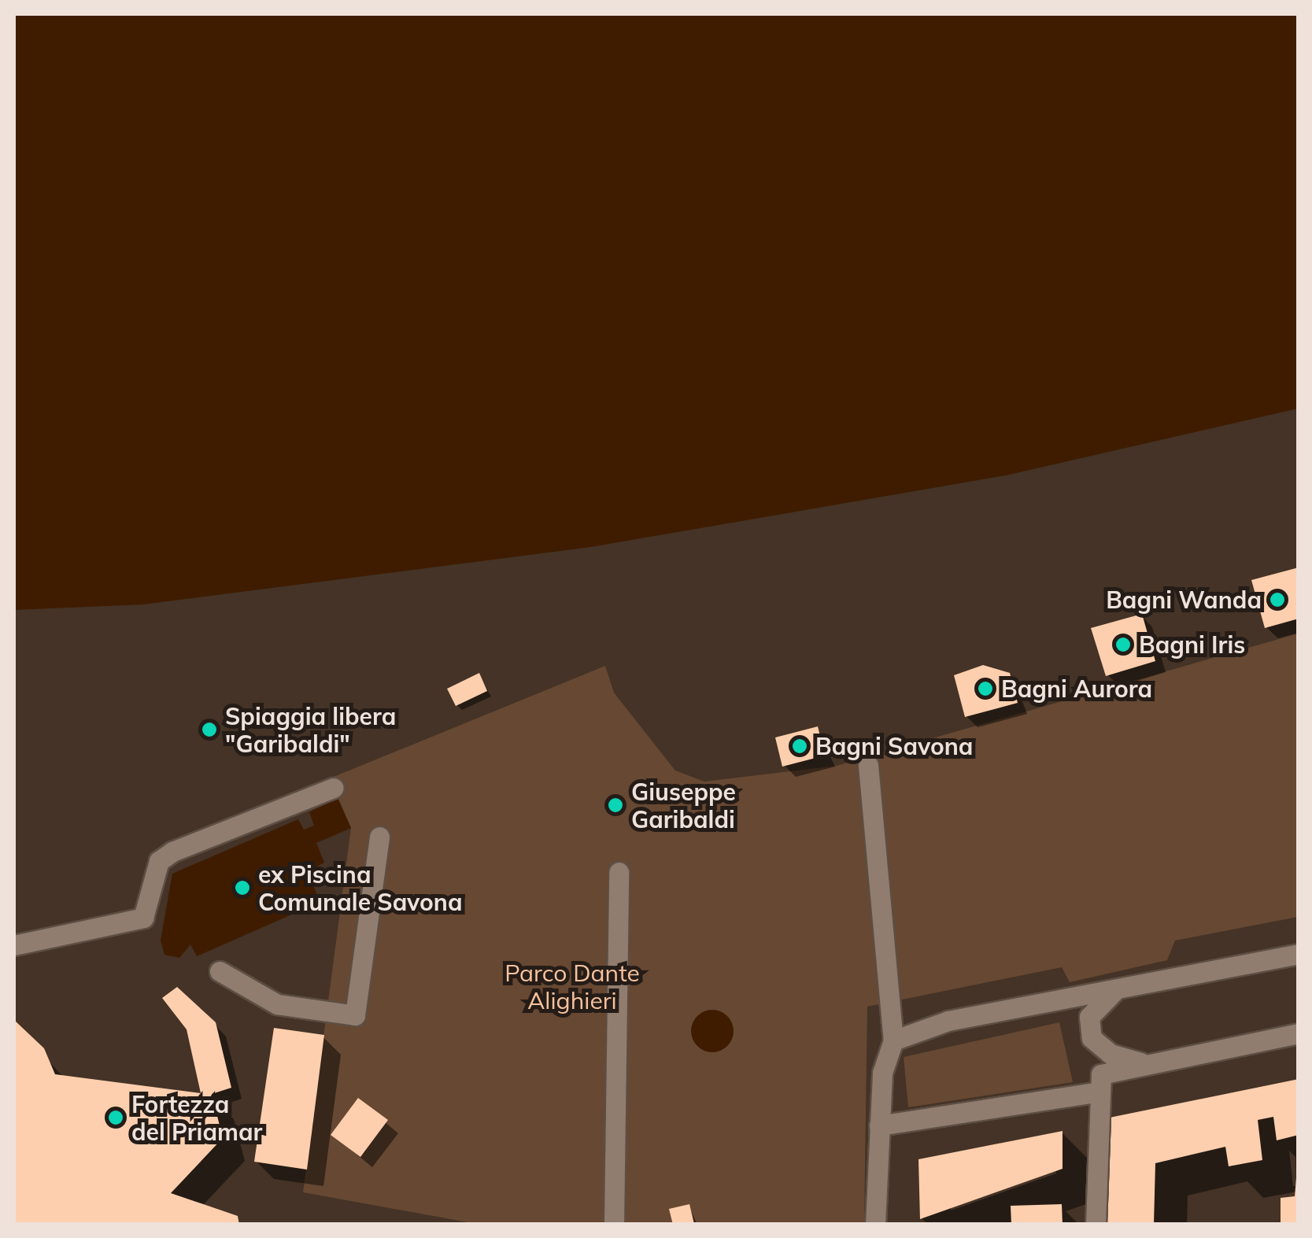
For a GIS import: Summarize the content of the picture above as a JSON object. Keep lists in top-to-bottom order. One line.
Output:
{"parks":["Parco Dante Alighieri"],"places":["Bagni Wanda","Bagni Iris","Bagni Aurora","Spiaggia libera \"Garibaldi\"","Bagni Savona","Giuseppe Garibaldi","ex Piscina Comunale Savona","Fortezza del Priamar"]}
